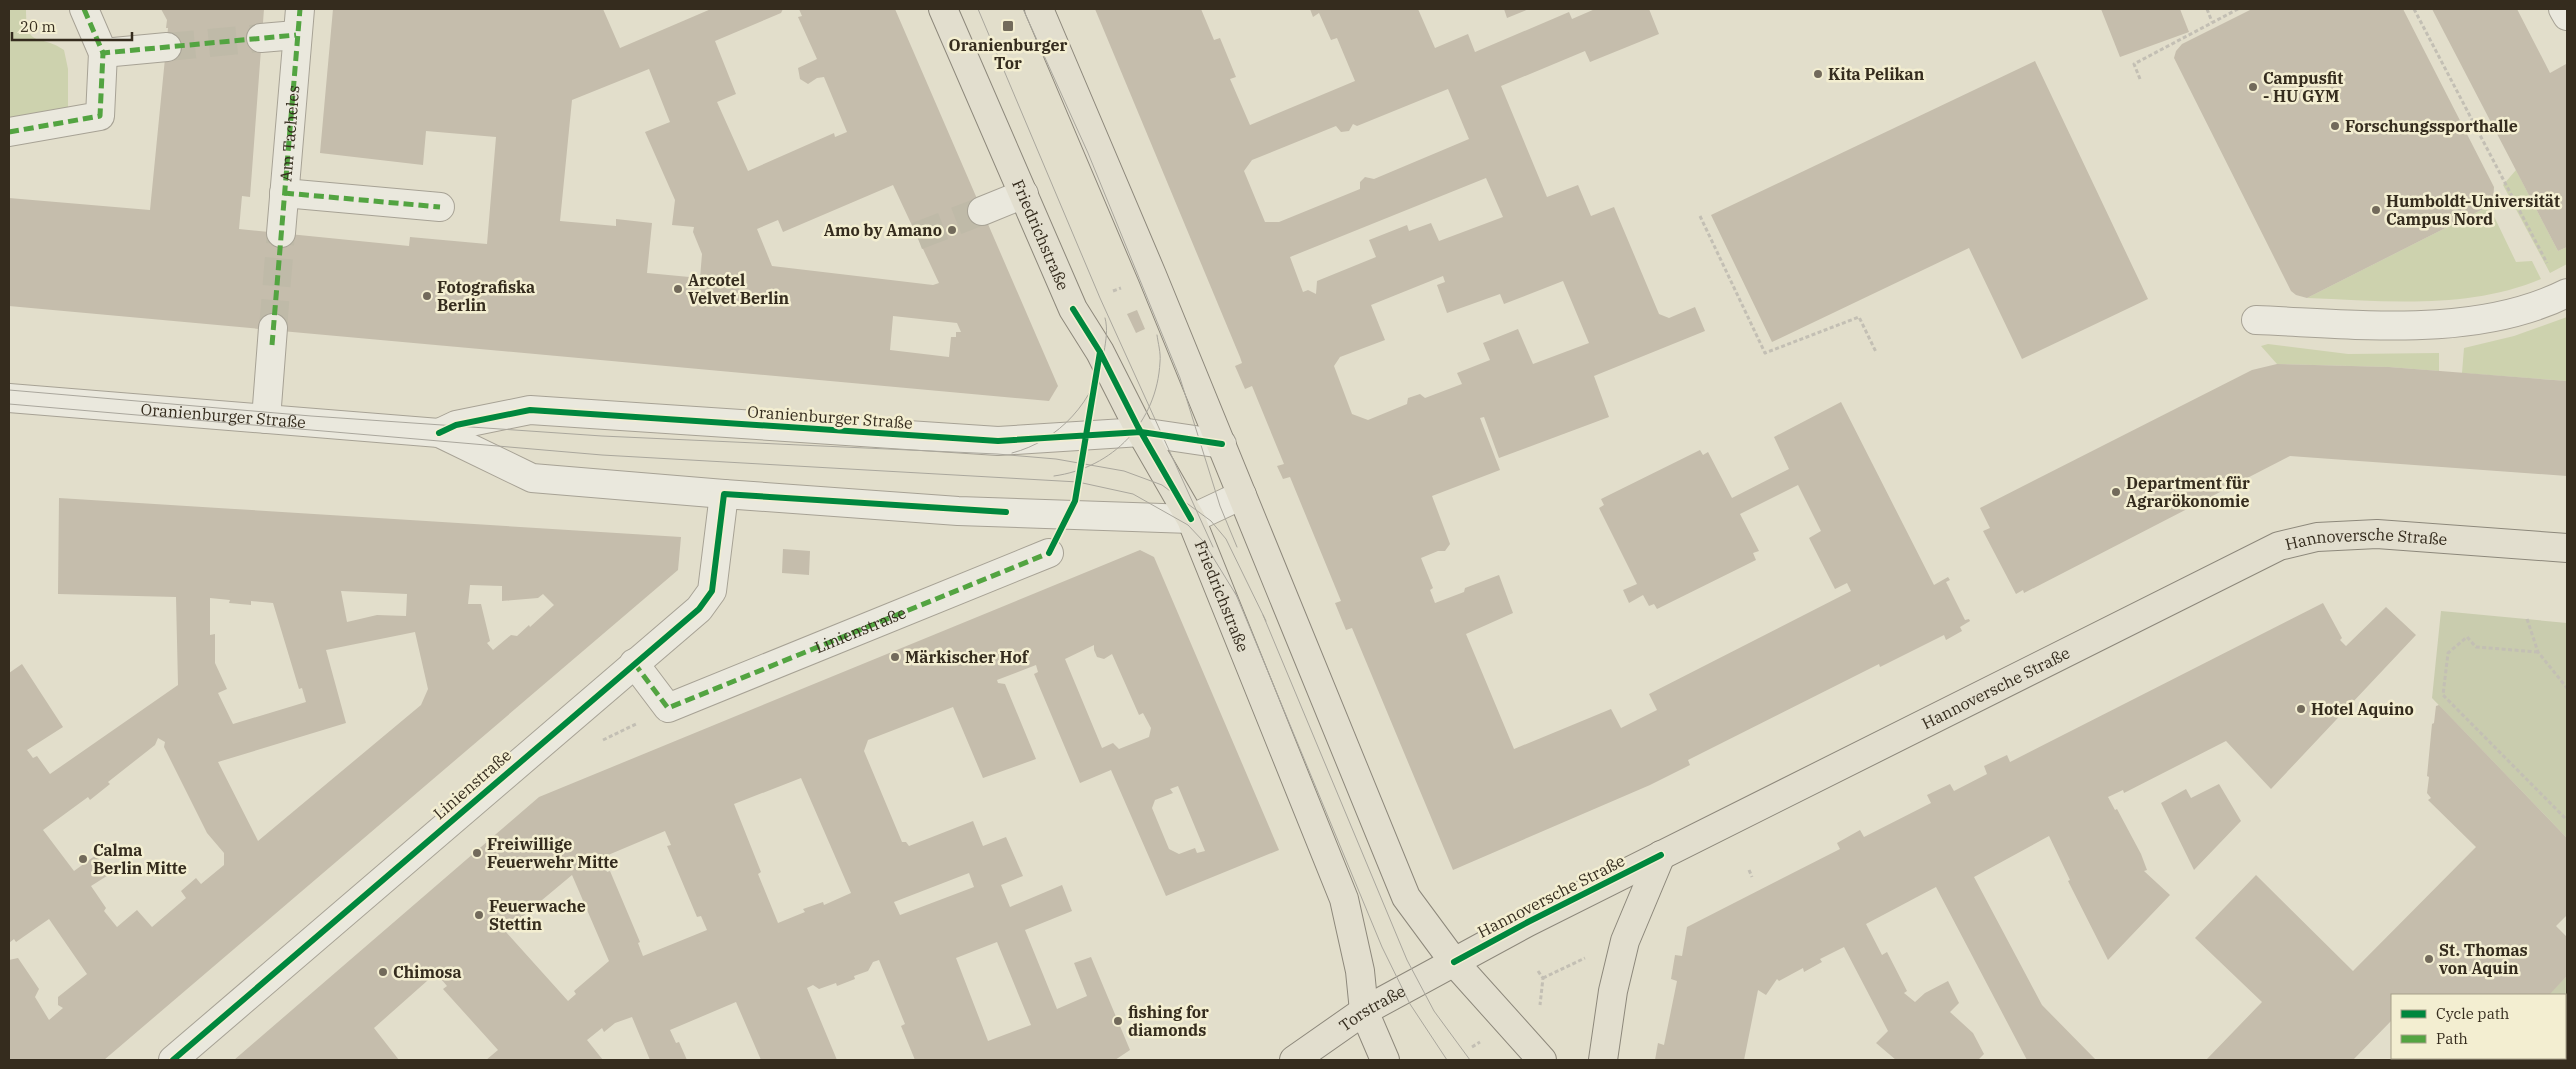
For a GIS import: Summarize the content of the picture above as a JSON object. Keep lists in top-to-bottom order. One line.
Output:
{"streets":{"main road":["Friedrichstraße","Hannoversche Straße","Torstraße"],"street":["Am Tacheles","Oranienburger Straße","Linienstraße"]},"crossings":[["Friedrichstraße","Oranienburger Straße"],["Friedrichstraße","Torstraße"],["Oranienburger Straße","Linienstraße"],["Hannoversche Straße","Torstraße"]],"places":{"transit":["Oranienburger Tor"],"other":["Kita Pelikan","Campusfit - HU GYM","Forschungssporthalle","Humboldt-Universität Campus Nord","Amo by Amano","Arcotel Velvet Berlin","Fotografiska Berlin","Department für Agrarökonomie","Märkischer Hof","Hotel Aquino","Freiwillige Feuerwehr Mitte","Calma Berlin Mitte","Feuerwache Stettin","St. Thomas von Aquin","Chimosa","fishing for diamonds"]},"legend":["Cycle path","Path"],"scale_bar":"20 m"}
